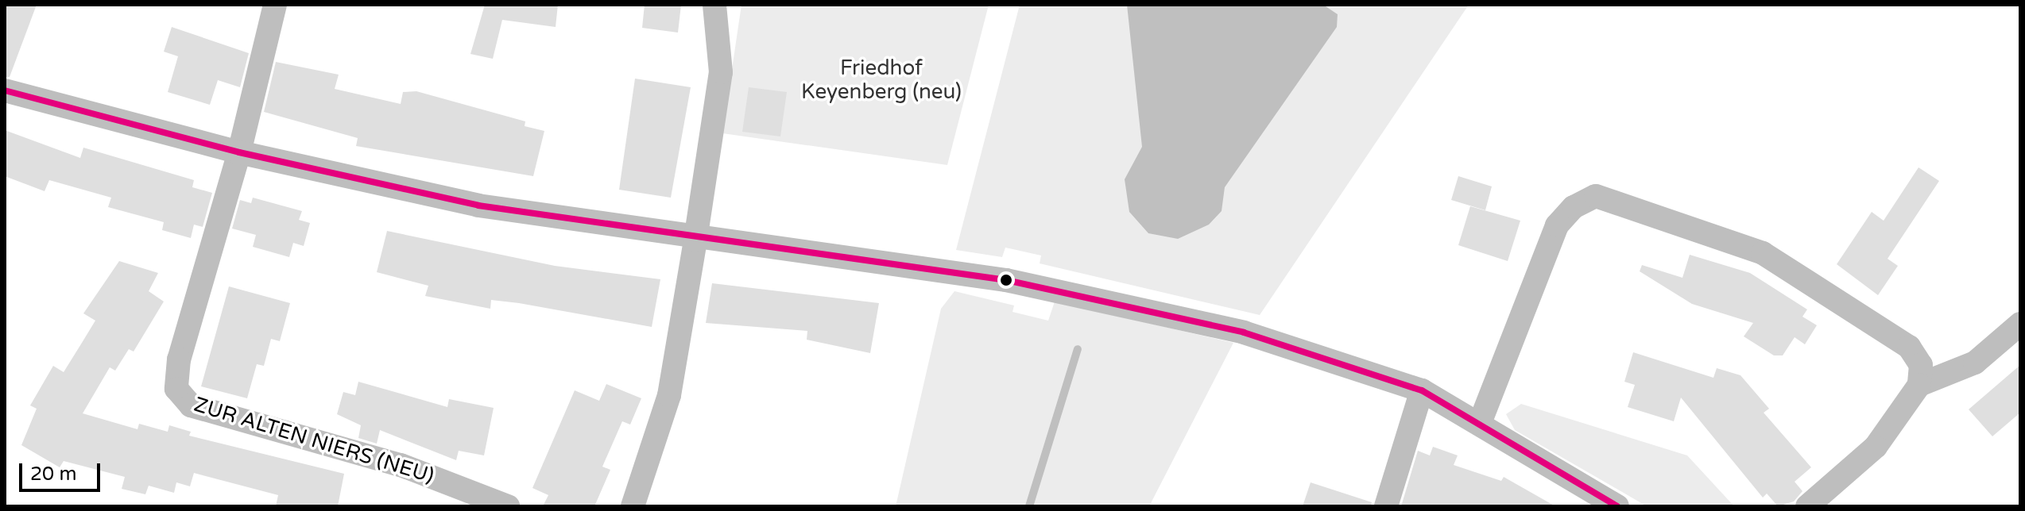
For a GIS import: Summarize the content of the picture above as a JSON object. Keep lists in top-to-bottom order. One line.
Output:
{"streets":{"street":["ZUR ALTEN NIERS (NEU)"]},"parks":["Friedhof Keyenberg (neu)"],"scale_bar":"20 m"}
